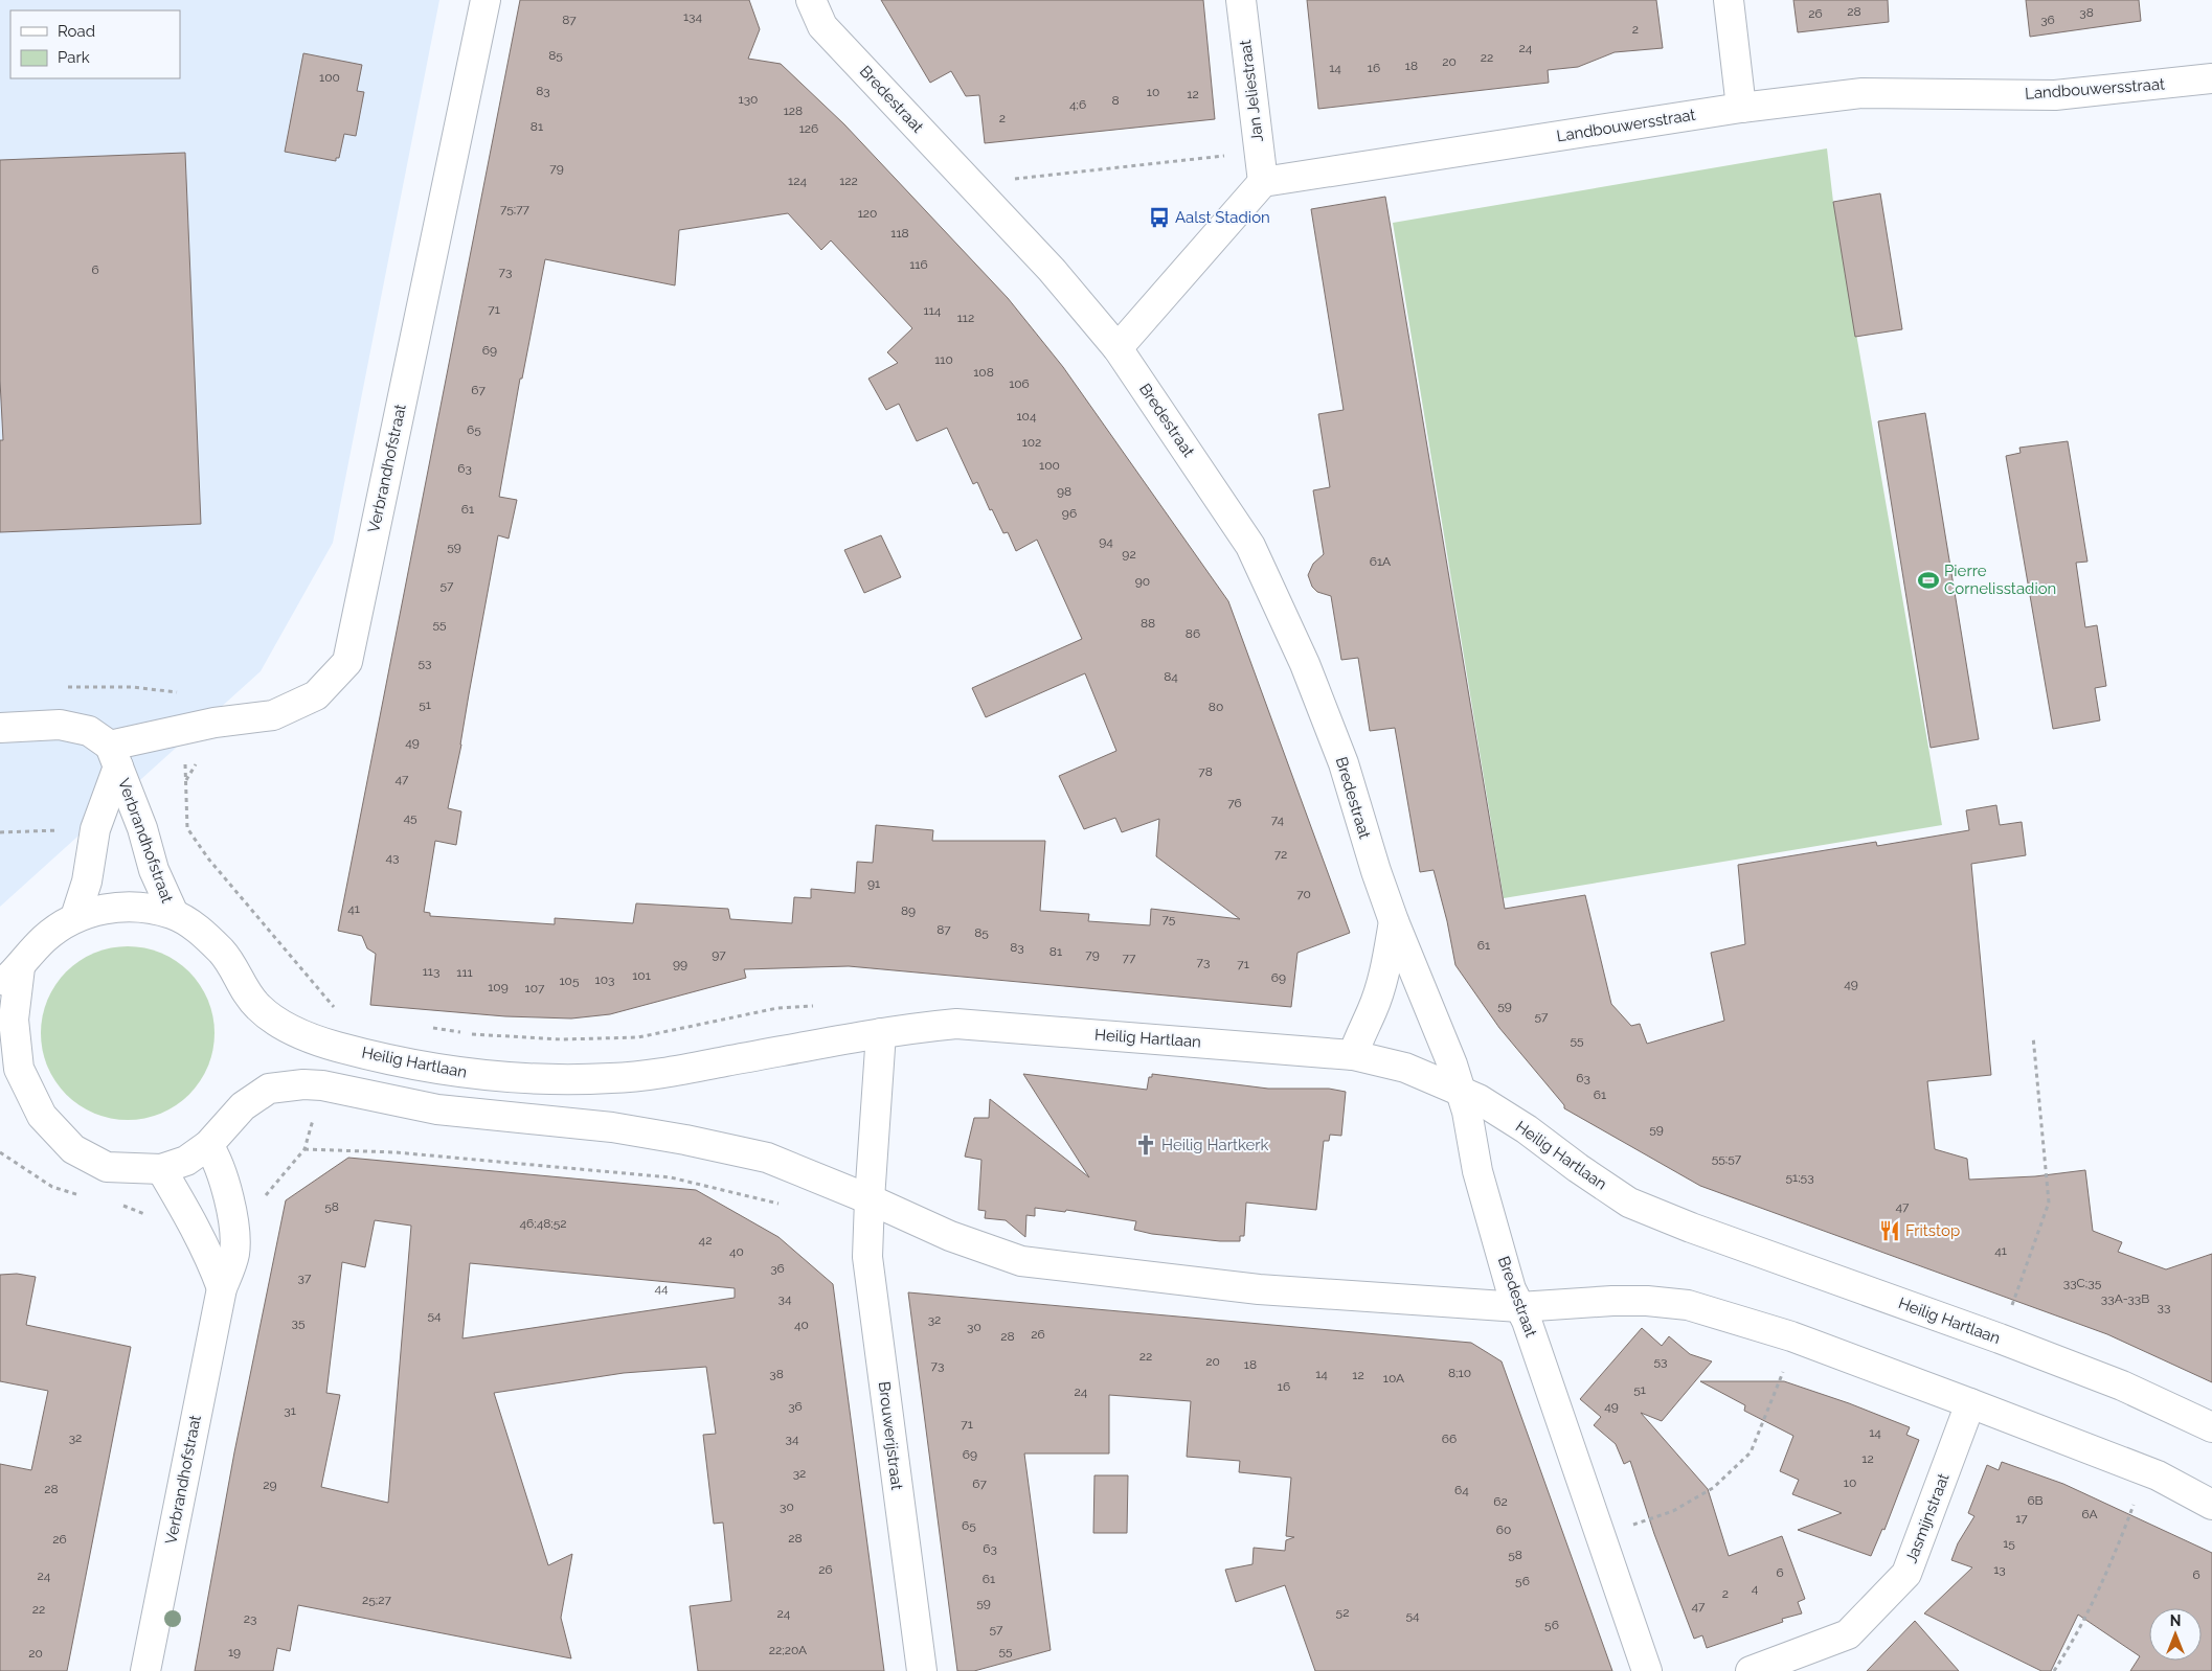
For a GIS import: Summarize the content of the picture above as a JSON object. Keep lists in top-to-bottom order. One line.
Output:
{"streets":{"street":["Landbouwersstraat","Jan Jeliestraat","Bredestraat","Verbrandhofstraat","Heilig Hartlaan","Brouwerijstraat","Jasmijnstraat"]},"crossings":[["Landbouwersstraat","Jan Jeliestraat"],["Bredestraat","Heilig Hartlaan"],["Verbrandhofstraat","Heilig Hartlaan"],["Heilig Hartlaan","Brouwerijstraat"],["Heilig Hartlaan","Jasmijnstraat"]],"places":{"bus stop":["Aalst Stadion"],"sports":["Pierre Cornelisstadion"],"church":["Heilig Hartkerk"],"restaurant":["Fritstop"]},"house_numbers":["28","38","26","134","87","36","2","24","85","22","20","18","14","16","100","83","10","12","130","8","4;6","128","2","81","126","79","124","122","75;77","120","118","116","6","73","71","114","112","69","110","108","106","67","104","65","102","100","63","98","61","96","94","59","92","61A","90","57","88","55","86","53","84","51","80","49","78","47","76","45","74","72","43","91","70","41","89","75","87","85","61","83","81","97","79","77","73","99","71","113","111","101","69","103","105","49","109","107","59","57","55","63","61","59","55;57","51;53","58","47","46;48;52","42","41","40","36","37","33C;35","44","34","33A-33B","33","54","32","35","40","30","26","28","22","20","53","18","73","8;10","38","14","12","10A","16","51","24","36","49","31","71","14","32","34","66","69","12","32","10","67","29","28","64","6B","62","30","6A","17","65","60","28","26","15","63","58","26","13","6","6","24","61","56","4","2","25;27","59","47","22","52","24","54","23","56","57","22;20A","55","19","20"],"legend":["Road","Park"],"north":"top"}
